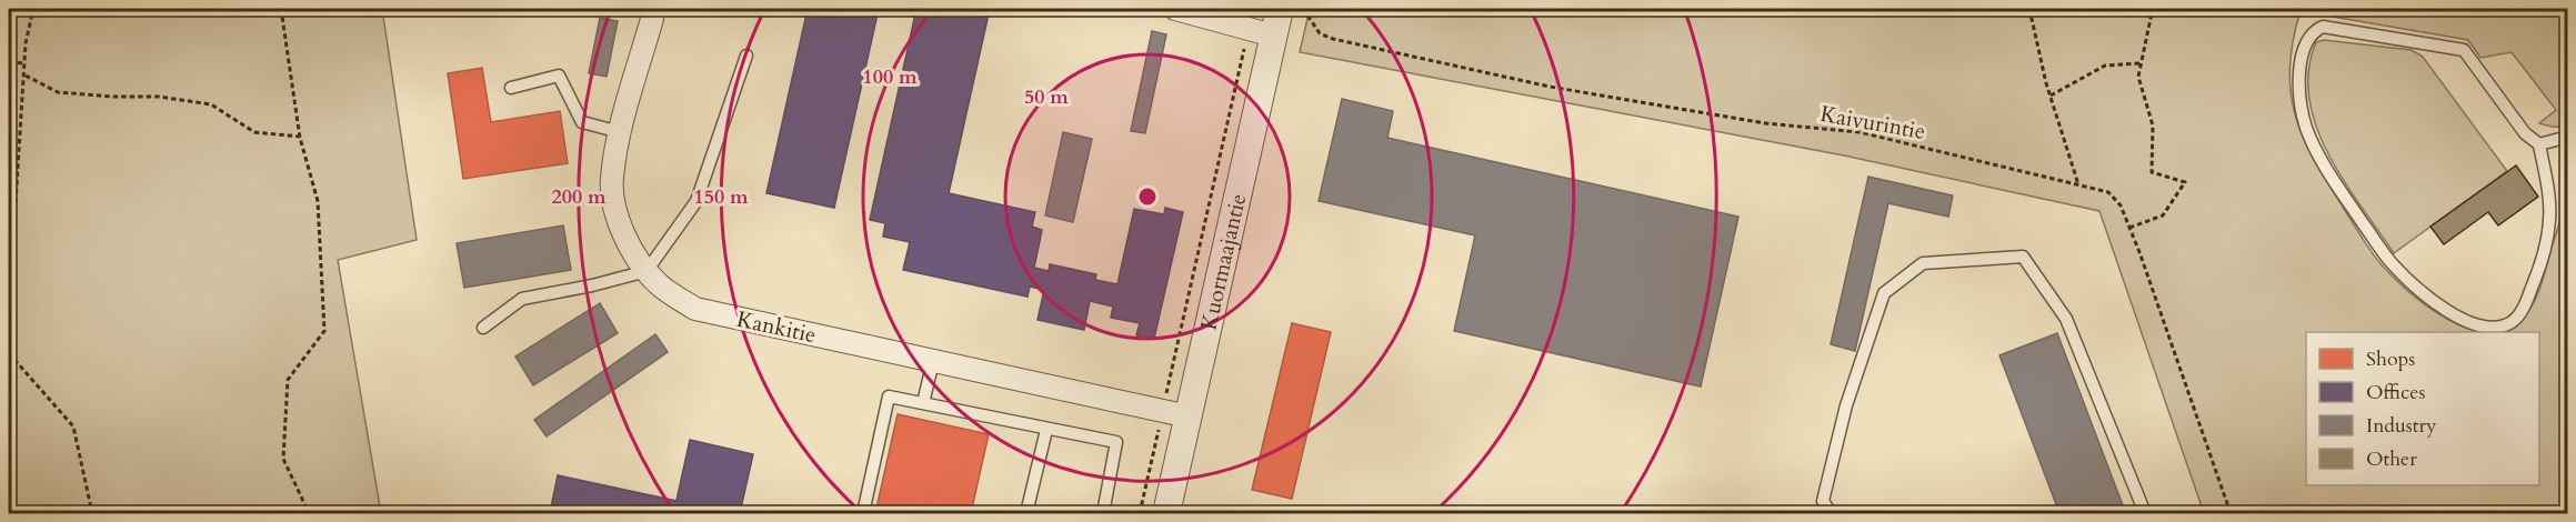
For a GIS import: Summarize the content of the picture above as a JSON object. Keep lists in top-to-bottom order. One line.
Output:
{"streets":{"street":["Kuormaajantie","Kankitie"],"path":["Kaivurintie"]},"crossings":[["Kuormaajantie","Kankitie"]],"legend":["Shops","Offices","Industry","Other"],"rings":["100 m","50 m","150 m","200 m"]}
